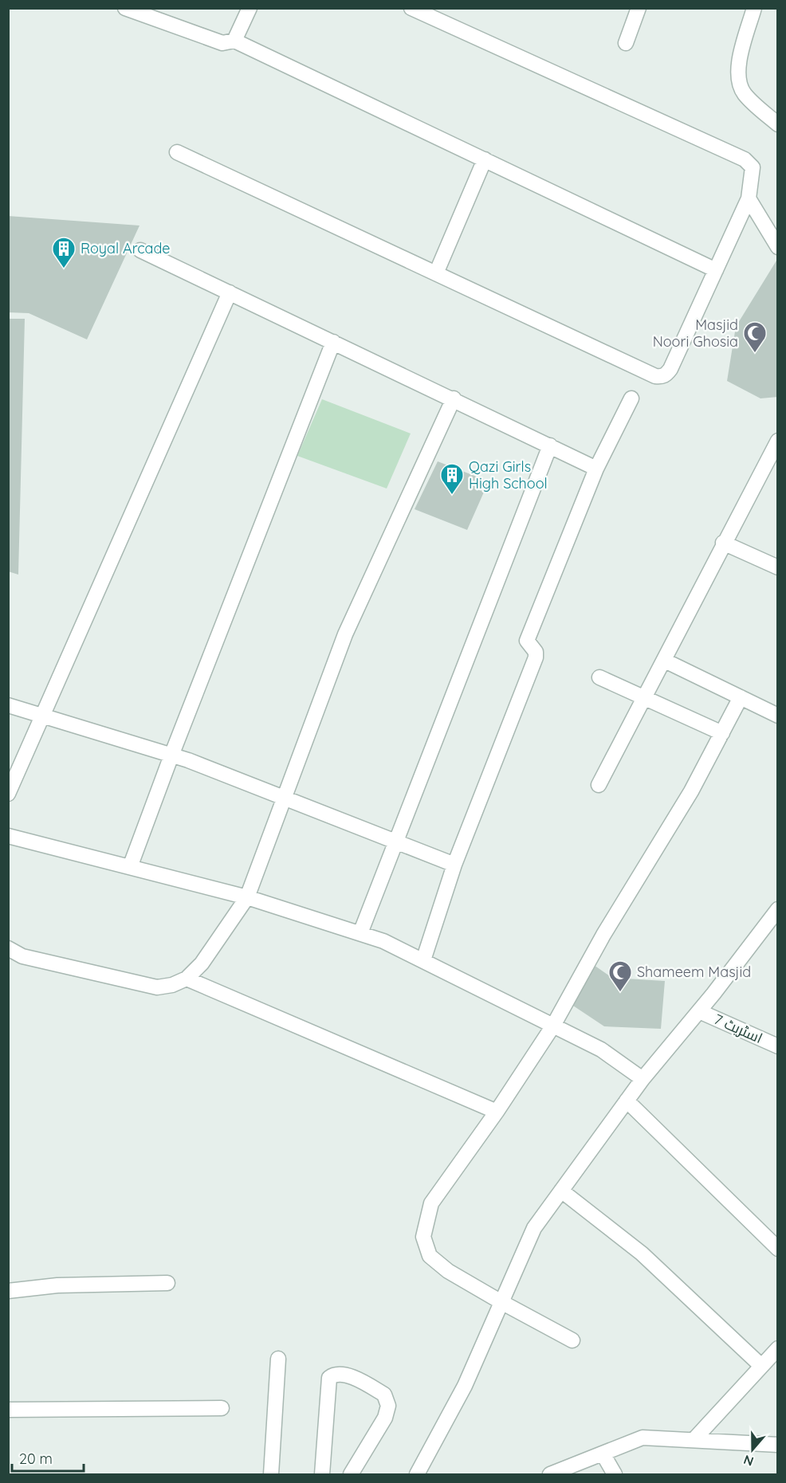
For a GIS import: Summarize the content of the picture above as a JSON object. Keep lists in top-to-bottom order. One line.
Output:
{"streets":{"street":["اسٹریٹ 7"]},"places":{"building":["Royal Arcade","Qazi Girls High School"],"mosque":["Masjid Noori Ghosia","Shameem Masjid"]},"scale_bar":"20 m","north":"bottom"}
